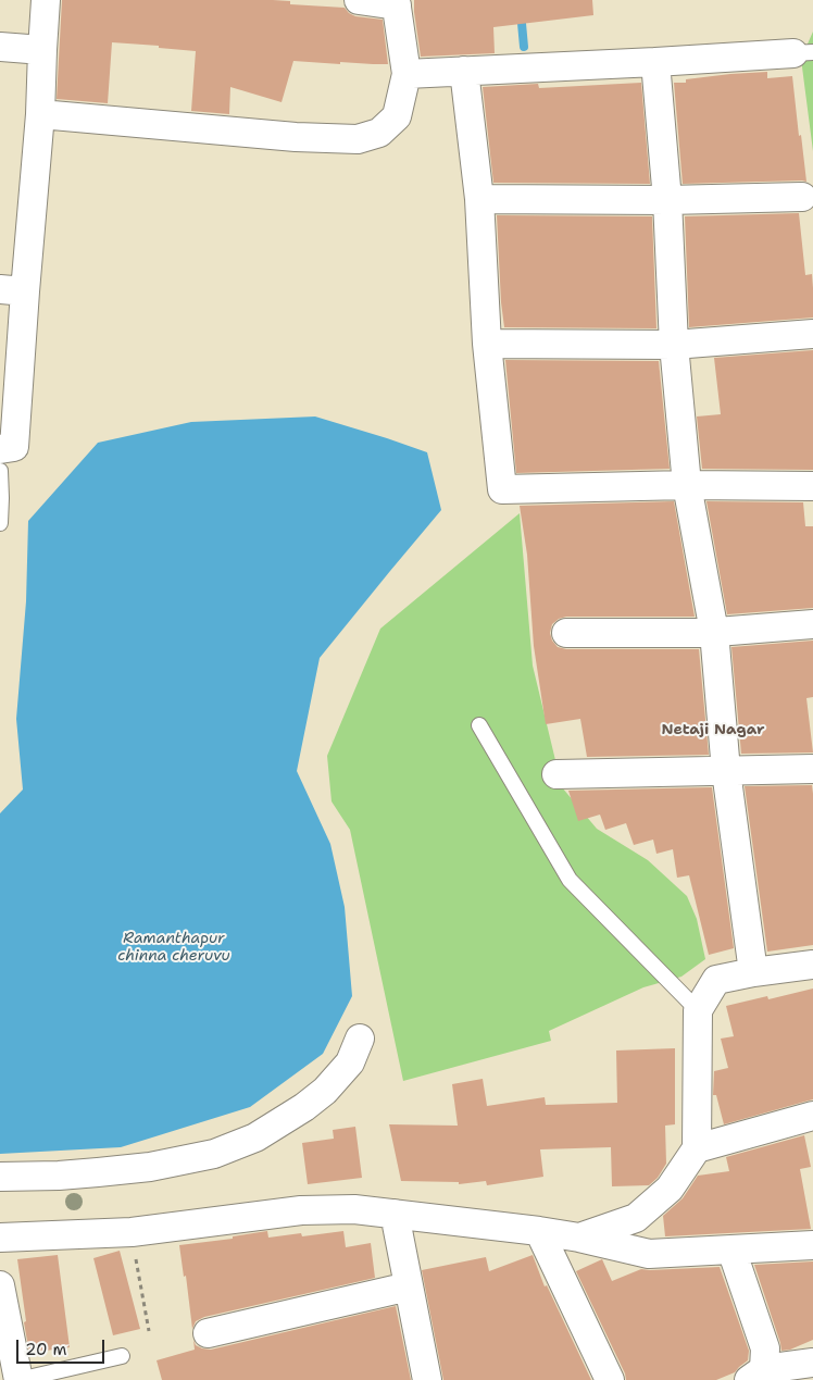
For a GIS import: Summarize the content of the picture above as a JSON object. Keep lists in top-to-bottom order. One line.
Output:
{"districts":["Netaji Nagar"],"water":["Ramanthapur chinna cheruvu"],"scale_bar":"20 m"}
